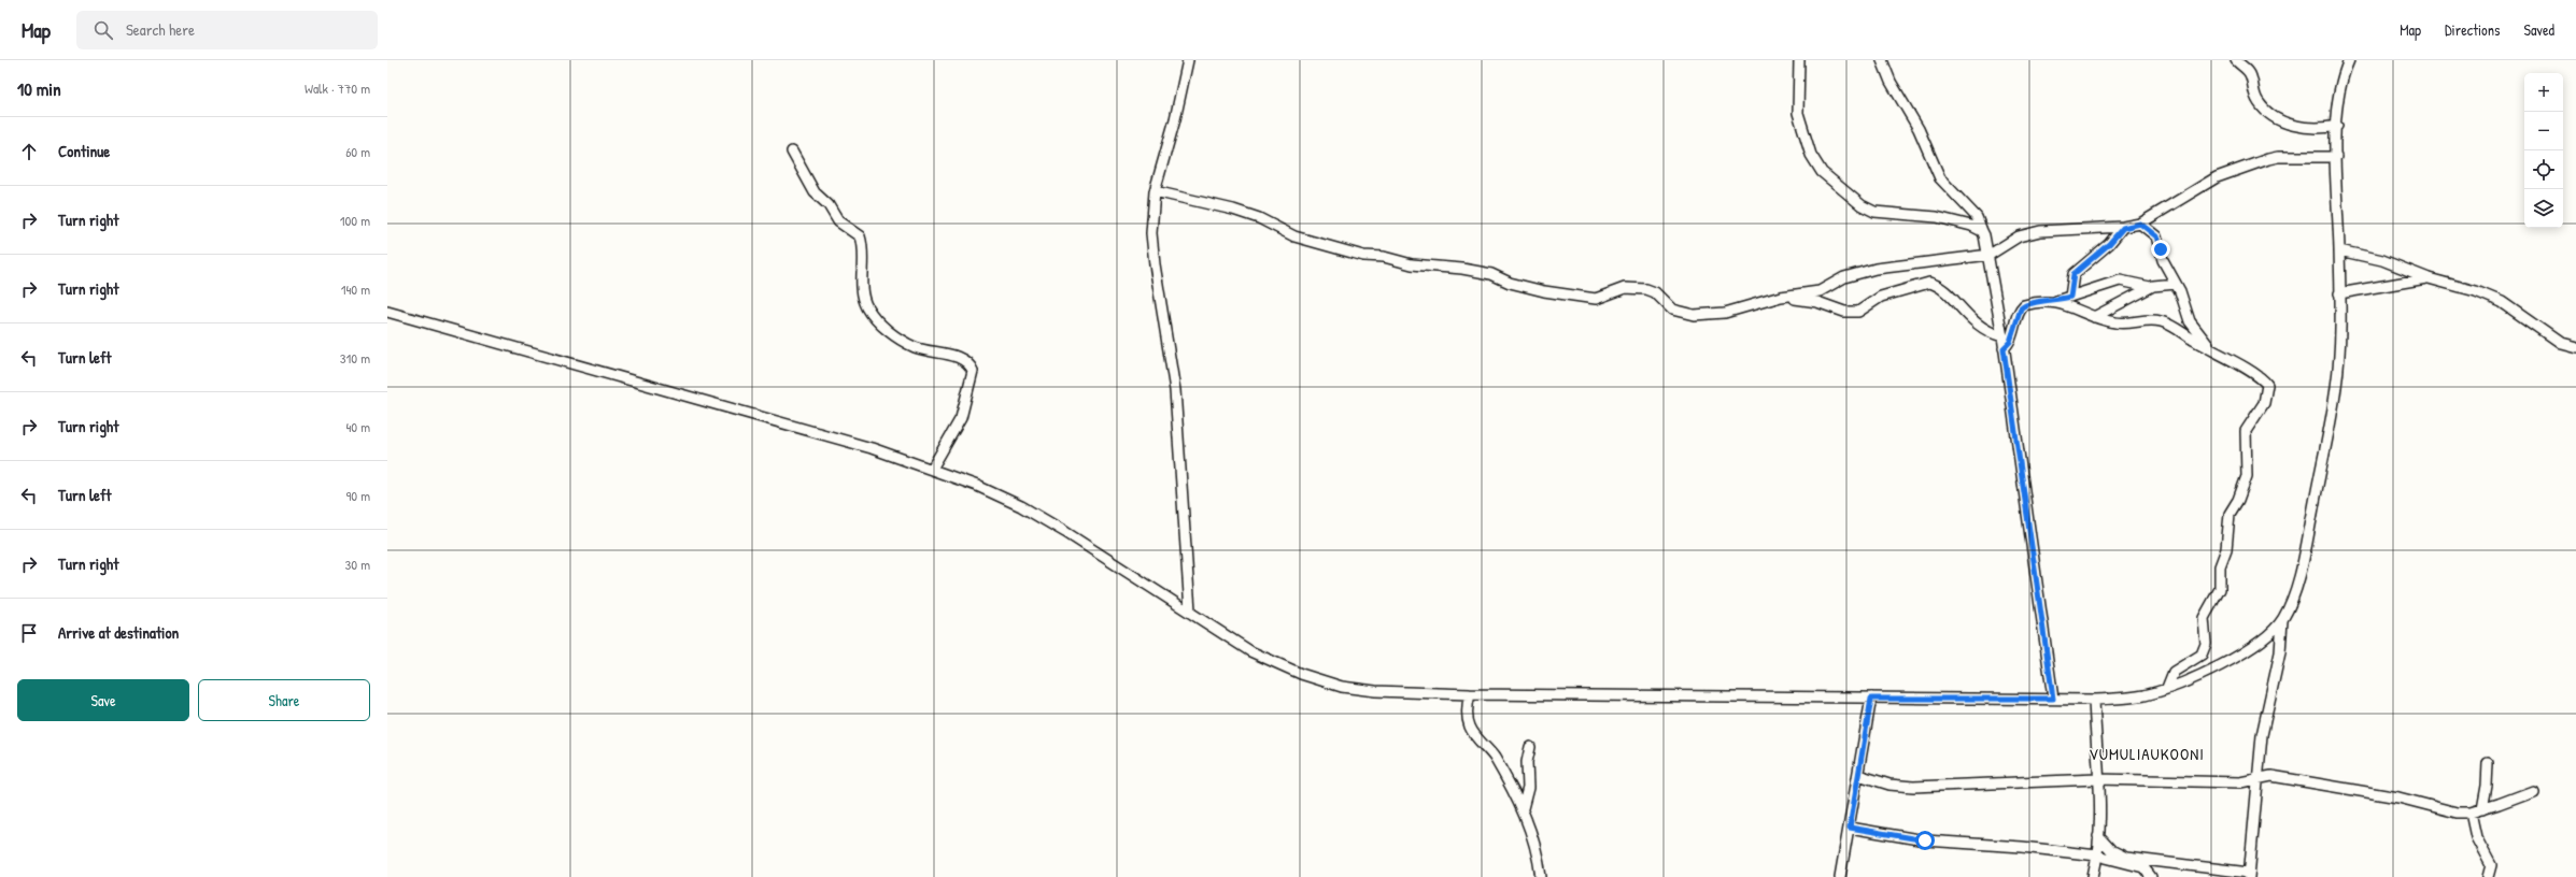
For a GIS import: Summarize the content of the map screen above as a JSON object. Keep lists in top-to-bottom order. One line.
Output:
{"districts":["VUMULIAUKOONI"],"page":{"header":"Map","search":"Search here","nav":["Map","Directions","Saved"],"heading":["10 min","Walk · 770 m"],"map_buttons":["+","−"],"list":[["Continue","60 m"],["Turn right","100 m"],["Turn right","140 m"],["Turn left","310 m"],["Turn right","40 m"],["Turn left","90 m"],["Turn right","30 m"],"Arrive at destination"],"buttons":["Save","Share"]}}
